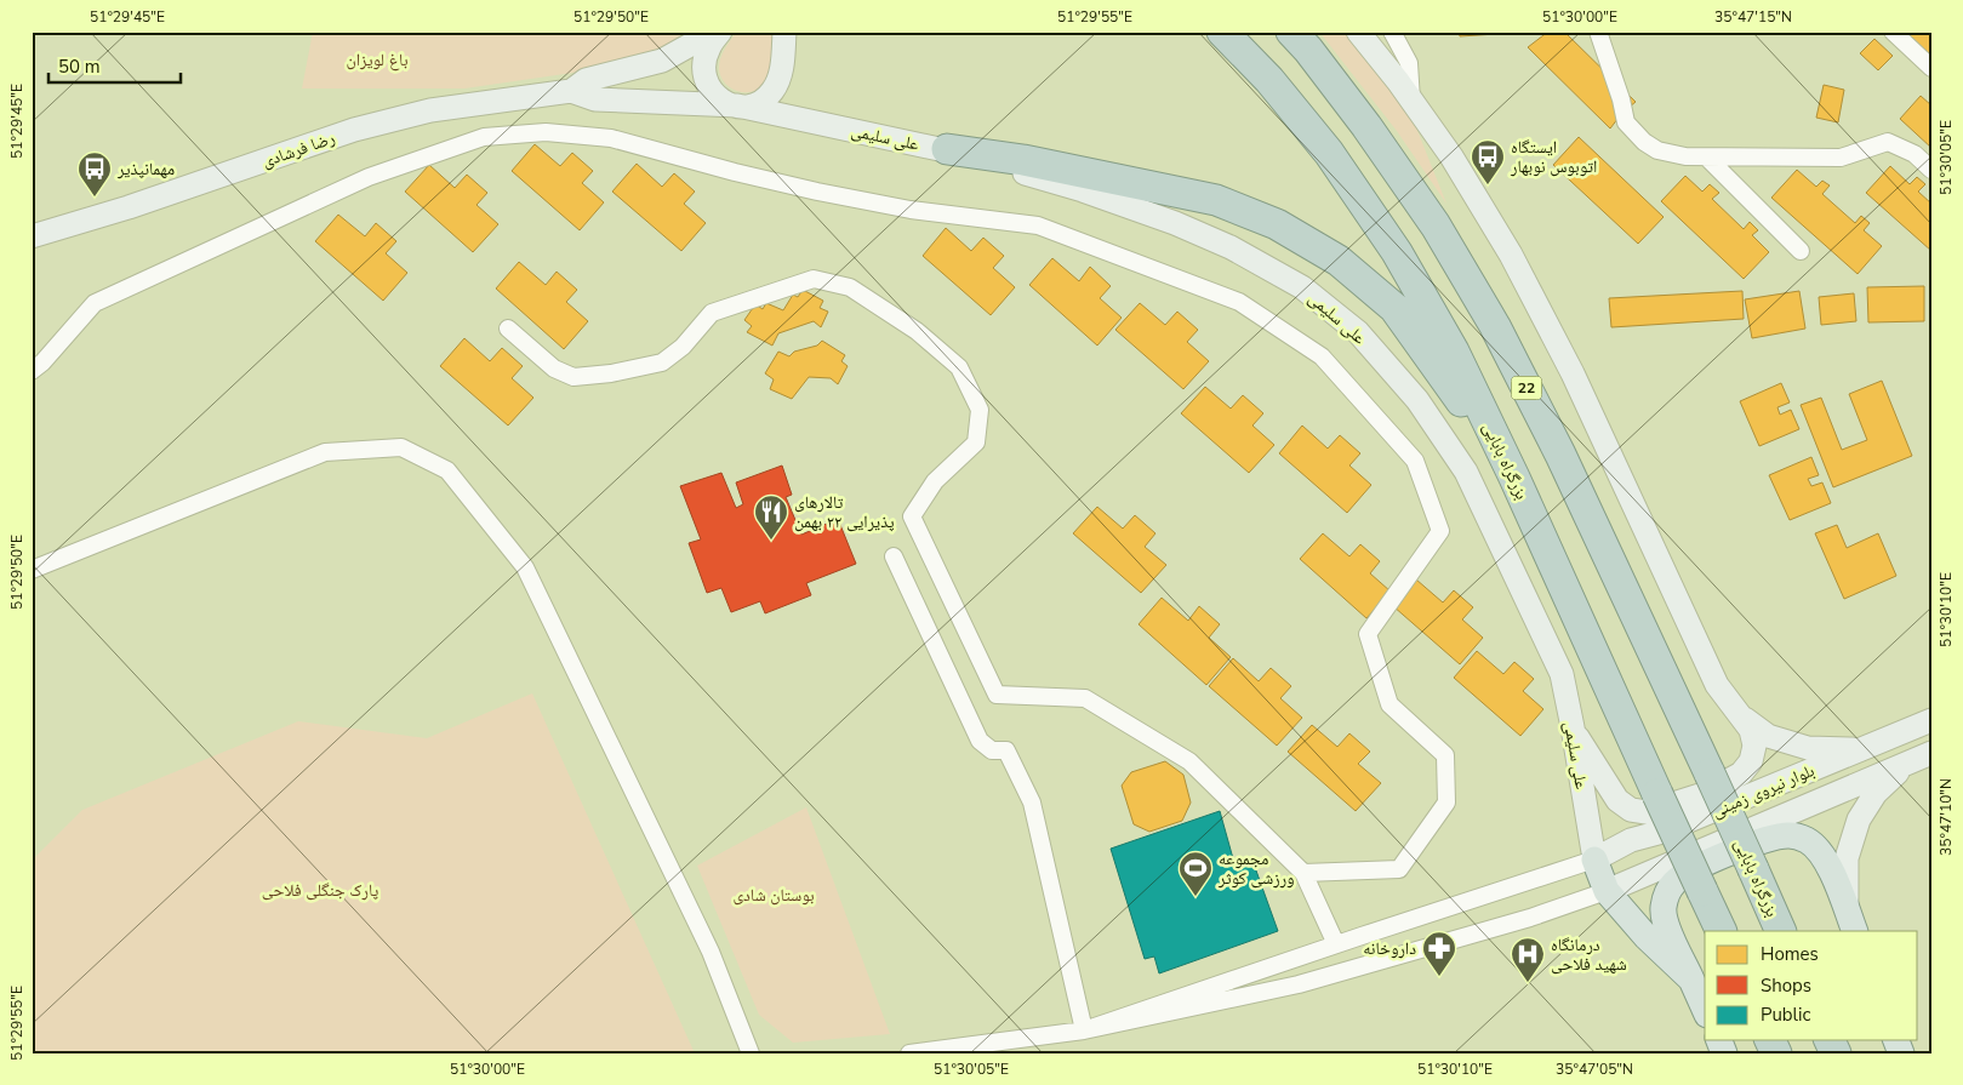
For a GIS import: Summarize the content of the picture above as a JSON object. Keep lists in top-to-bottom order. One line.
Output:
{"streets":{"highway":["22","بزرگراه بابایی"],"main road":["علی سلیمی","رضا فرشادی","بلوار نیروی زمینی"]},"crossings":[["علی سلیمی","رضا فرشادی"],["علی سلیمی","بلوار نیروی زمینی"]],"parks":["باغ لویزان","پارک جنگلی فلاحی","بوستان شادی"],"places":{"bus stop":["ایستگاه اتوبوس نوبهار","مهمانپذیر"],"restaurant":["تالارهای پذیرایی ۲۲ بهمن"],"sports":["مجموعه ورزشی کوثر"],"pharmacy":["داروخانه"],"hospital":["درمانگاه شهید فلاحی"]},"legend":["Homes","Shops","Public"],"scale_bar":"50 m","coordinates":["51°29'45\"E","51°29'50\"E","51°29'55\"E","51°30'00\"E","35°47'15\"N","51°30'05\"E","51°30'10\"E","35°47'10\"N","35°47'05\"N"]}
